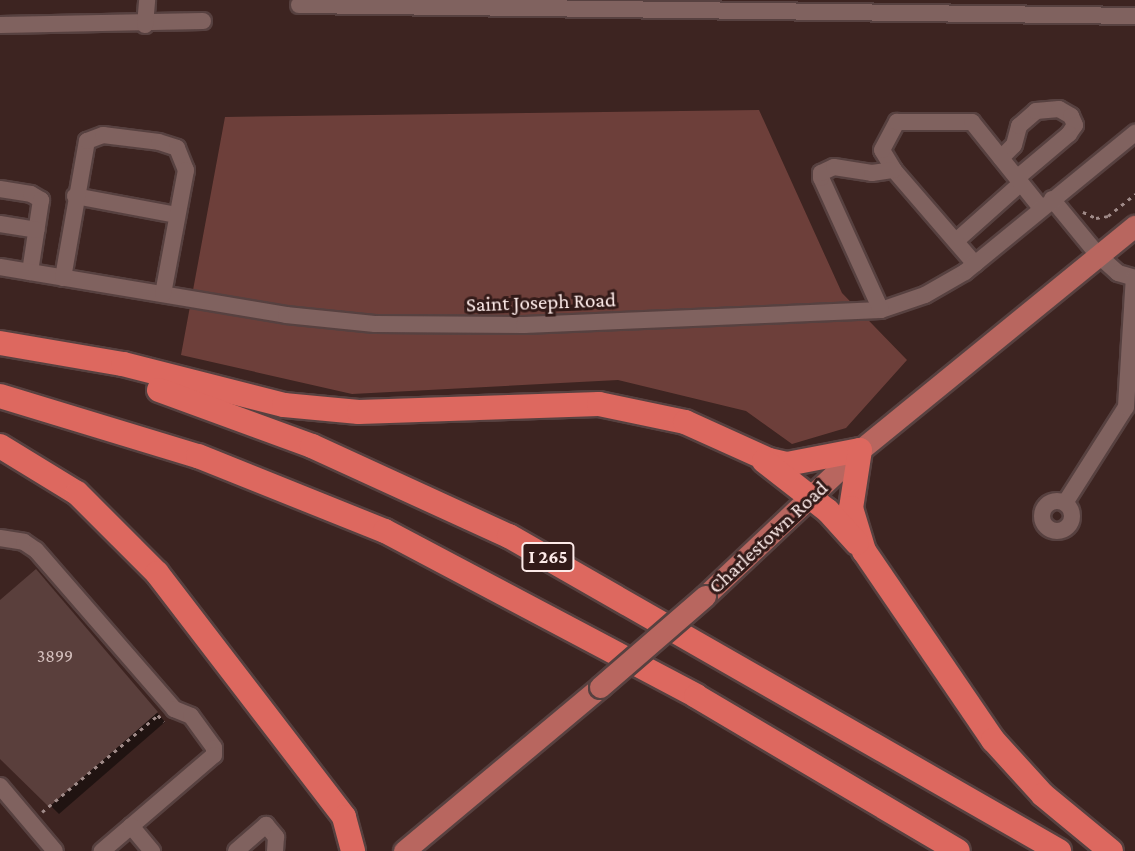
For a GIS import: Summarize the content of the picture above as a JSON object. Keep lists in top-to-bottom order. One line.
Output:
{"streets":{"highway":["I 265"],"main road":["Charlestown Road"],"street":["Saint Joseph Road"]},"house_numbers":["3899"]}
